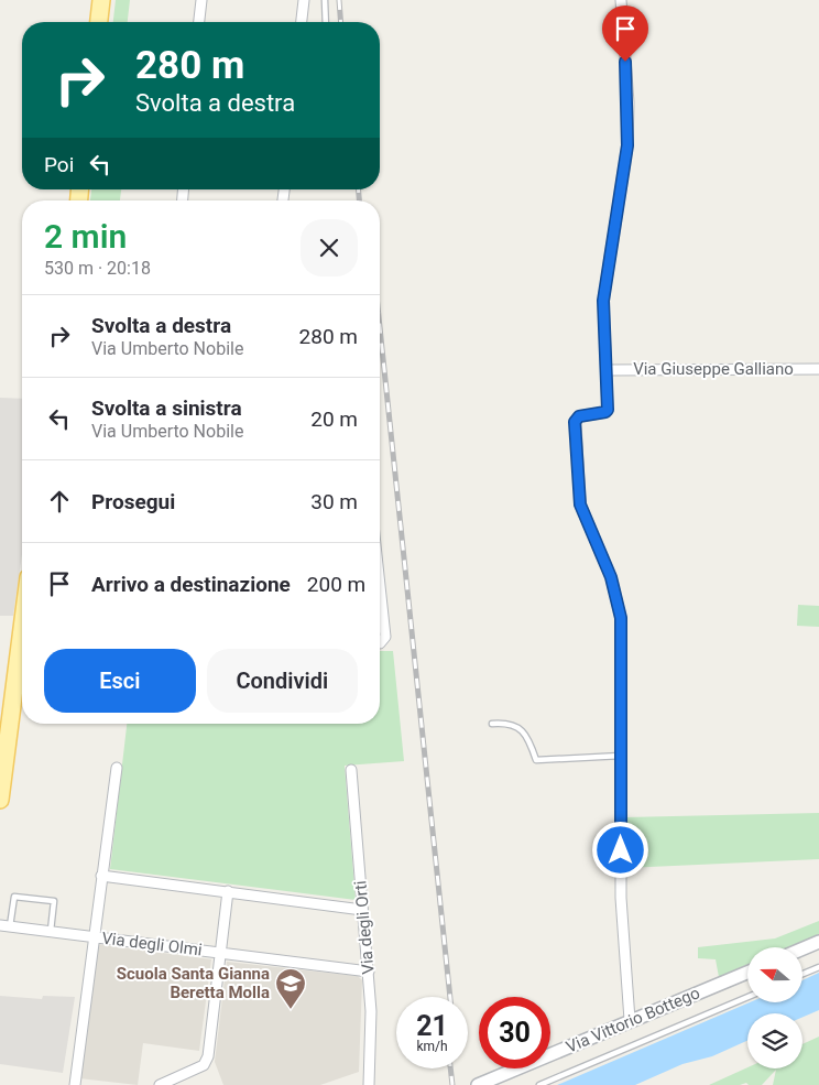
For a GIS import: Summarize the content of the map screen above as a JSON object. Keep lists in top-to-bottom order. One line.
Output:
{"streets":{"street":["Via Giuseppe Galliano","Via degli Orti","Via degli Olmi","Via Vittorio Bottego"]},"crossings":[["Via degli Orti","Via degli Olmi"]],"places":{"school or university":["Scuola Santa Gianna Beretta Molla"]},"north":"left","page":{"turn":["280 m","Svolta a destra"],"then":"Poi","heading":["2 min","530 m · 20:18"],"list":[{"name":"Svolta a destra","note":"Via Umberto Nobile","value":"280 m"},{"name":"Svolta a sinistra","note":"Via Umberto Nobile","value":"20 m"},{"name":"Prosegui","value":"30 m"},{"name":"Arrivo a destinazione","value":"200 m"}],"buttons":["Esci","Condividi"],"speed":"21 km/h","limit":"30"}}
